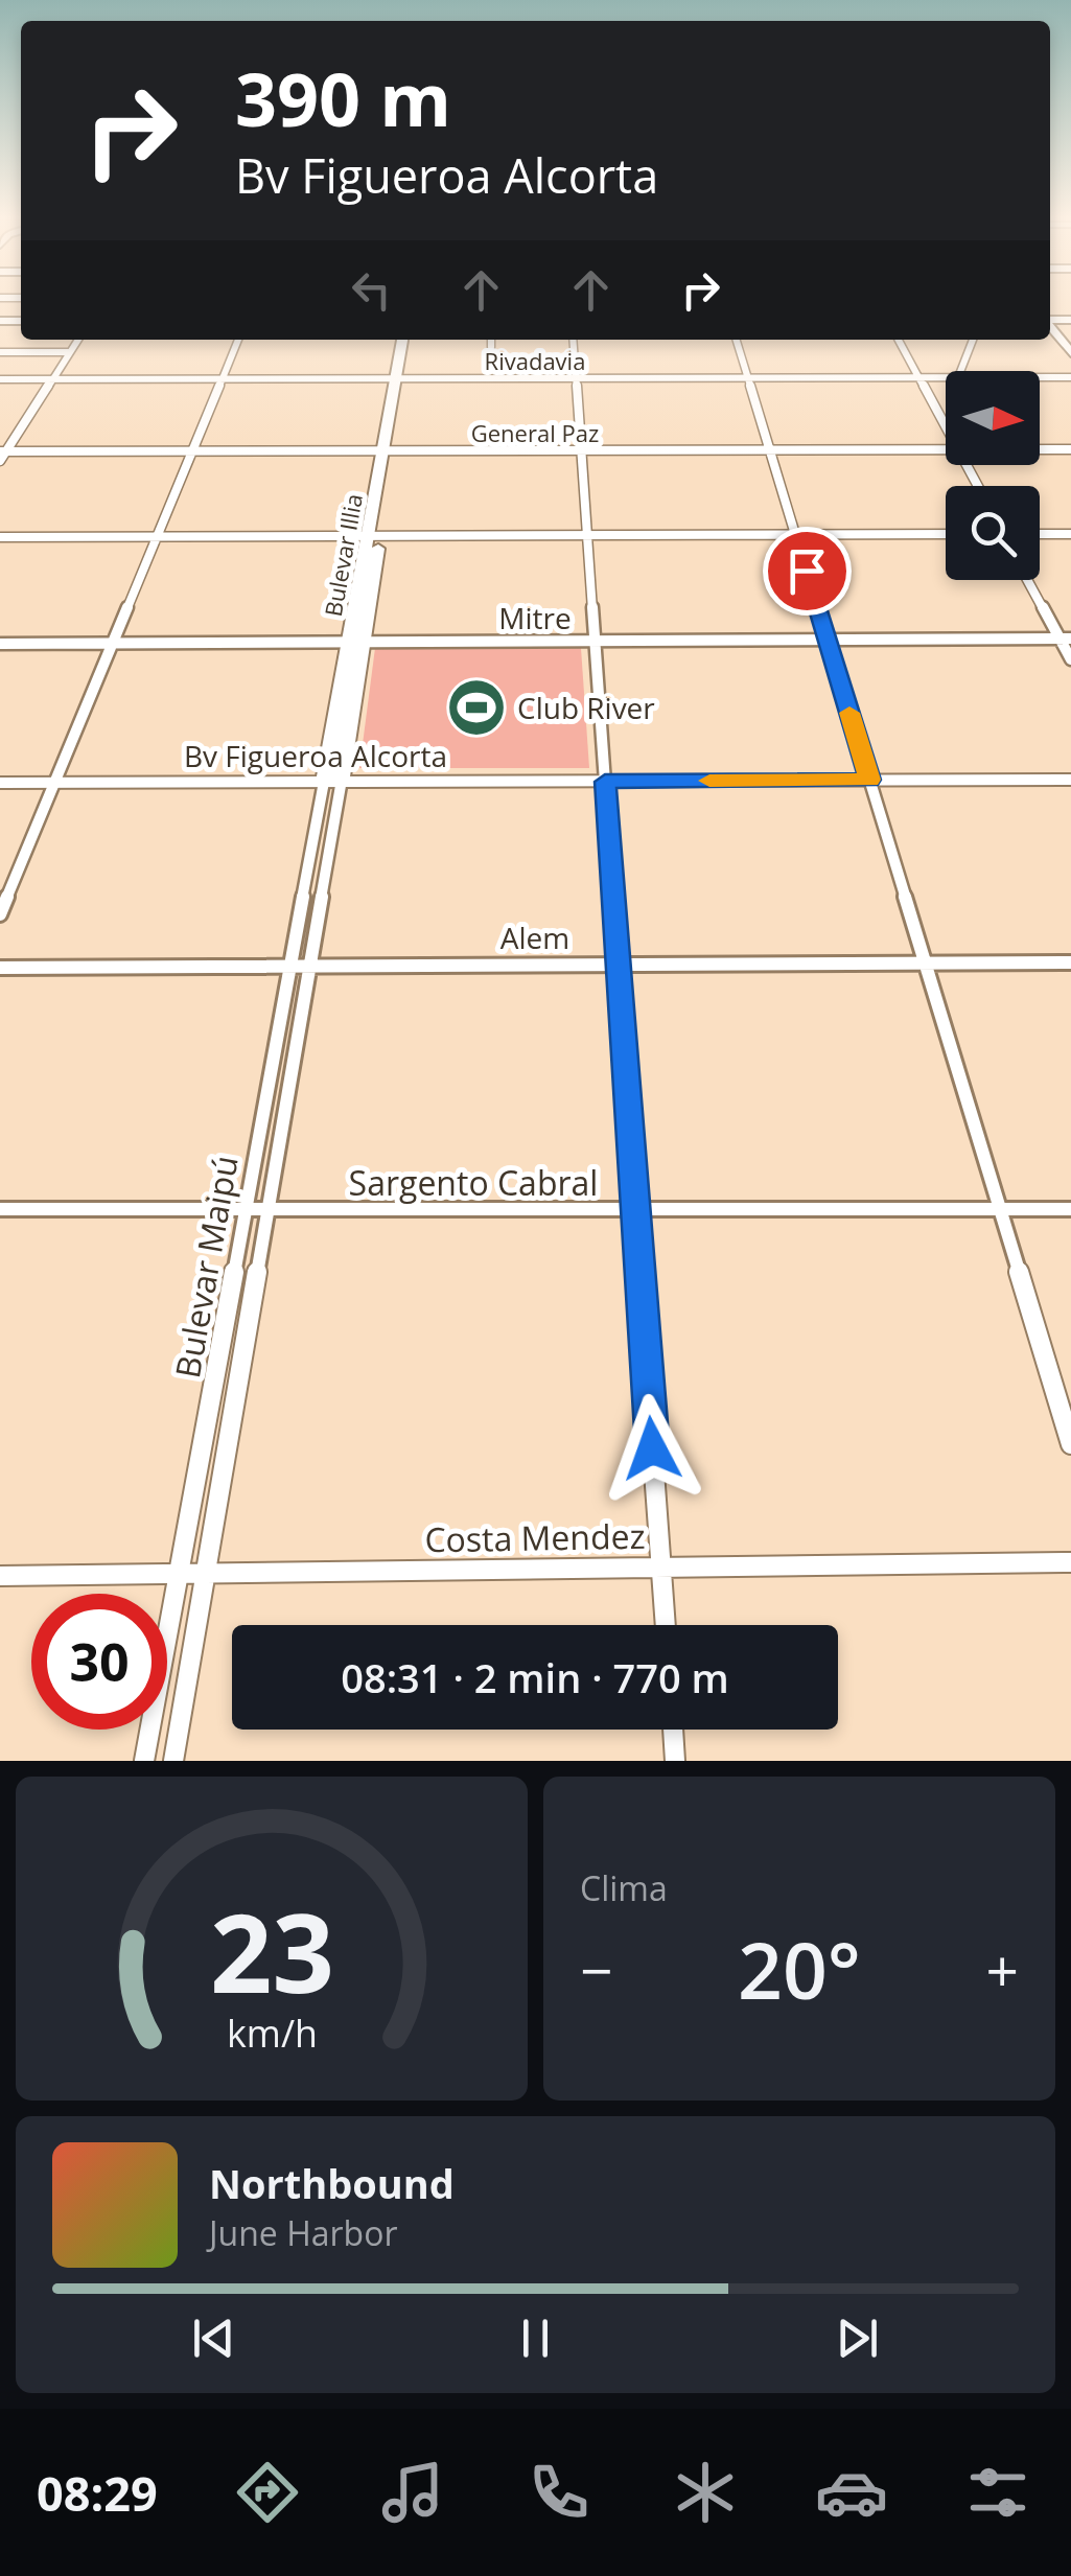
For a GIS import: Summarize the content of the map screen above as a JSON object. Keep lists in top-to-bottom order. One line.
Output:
{"streets":{"street":["Rivadavia","General Paz","Bulevar Illia","Mitre","Bv Figueroa Alcorta","Alem","Sargento Cabral","Bulevar Maipú","Costa Mendez"]},"crossings":[["Rivadavia","Bulevar Illia"],["General Paz","Bulevar Illia"],["Bulevar Illia","Mitre"],["Bulevar Illia","Bv Figueroa Alcorta"],["Bulevar Illia","Bulevar Maipú"],["Bv Figueroa Alcorta","Bulevar Maipú"],["Alem","Bulevar Maipú"],["Sargento Cabral","Bulevar Maipú"],["Bulevar Maipú","Costa Mendez"]],"places":{"sports":["Club River"]},"north":"right","page":{"turn":["390 m","Bv Figueroa Alcorta"],"limit":"30","trip":"08:31 · 2 min · 770 m","tile":"Clima","heat":["−","20°","+"],"song":["Northbound","June Harbor"],"tabs":"08:29","gauge":["23","km/h"]}}
